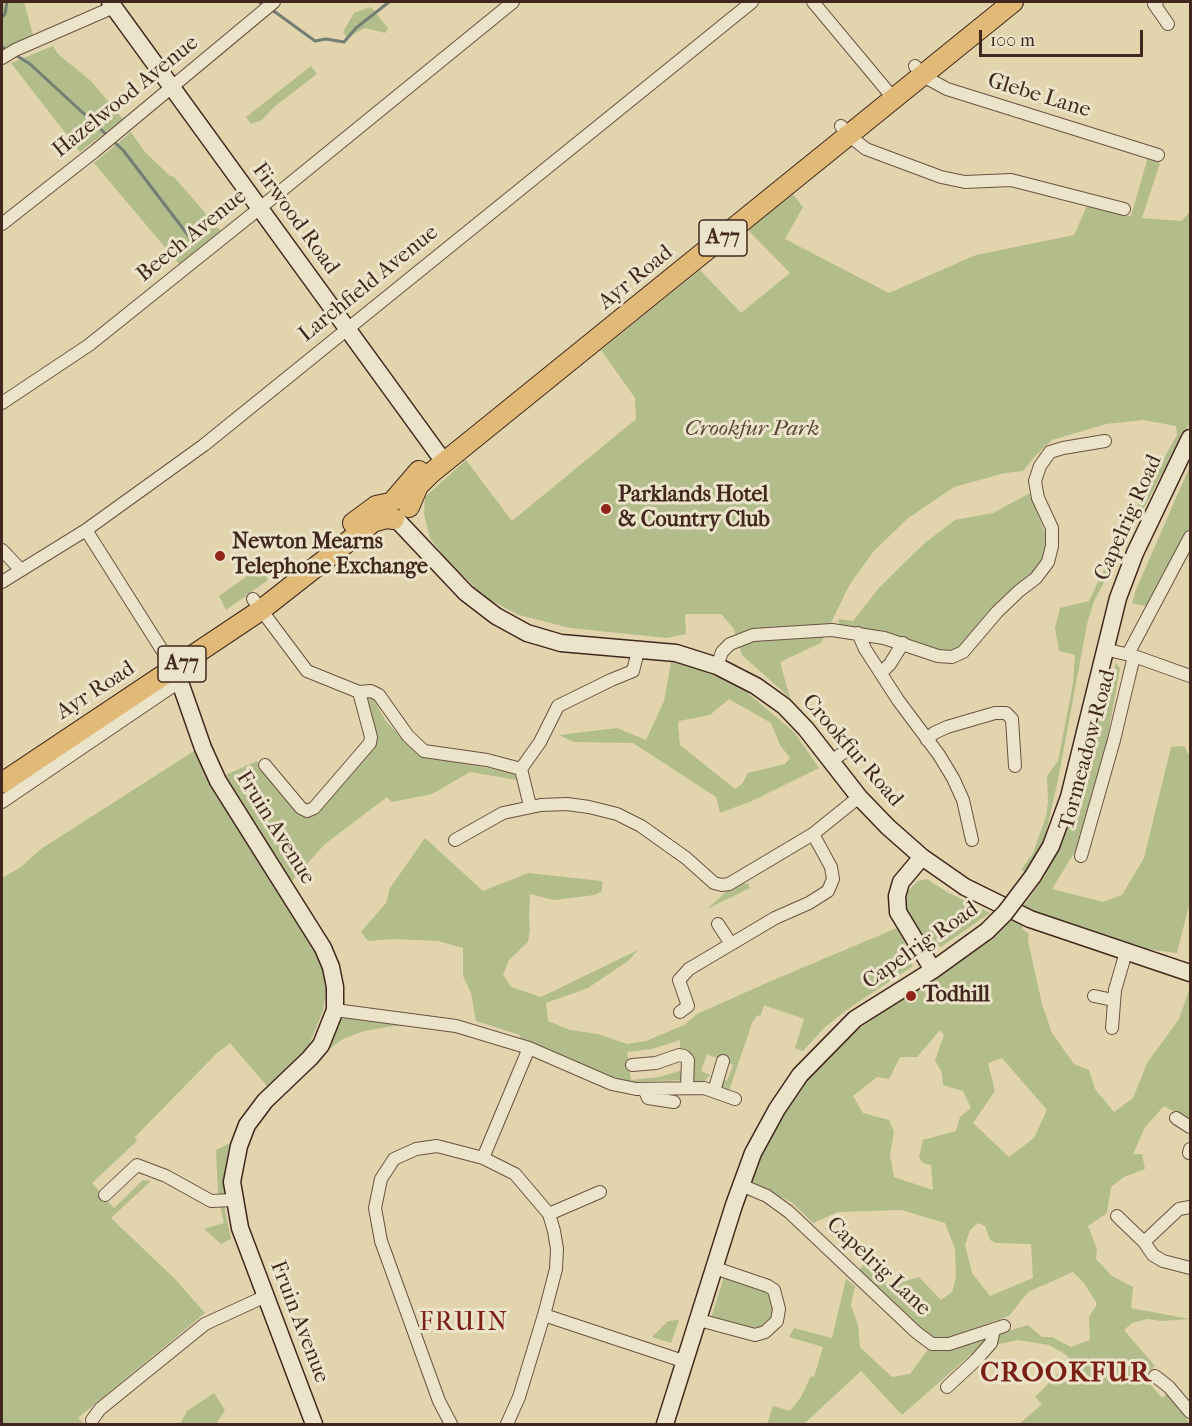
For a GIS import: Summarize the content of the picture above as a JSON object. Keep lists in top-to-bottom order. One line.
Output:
{"streets":{"main road":["A77","Ayr Road"],"street":["Glebe Lane","Hazelwood Avenue","Firwood Road","Beech Avenue","Larchfield Avenue","Capelrig Road","Tormeadow Road","Crookfur Road","Fruin Avenue","Capelrig Lane"]},"crossings":[["Glebe Lane","Ayr Road"],["Hazelwood Avenue","Firwood Road"],["Firwood Road","Beech Avenue"],["Firwood Road","Ayr Road"],["Firwood Road","Larchfield Avenue"],["Ayr Road","Crookfur Road"],["Ayr Road","Fruin Avenue"],["Capelrig Road","Capelrig Lane"]],"districts":["FRUIN","CROOKFUR"],"parks":["Crookfur Park"],"places":["Parklands Hotel & Country Club","Newton Mearns Telephone Exchange","Todhill"],"scale_bar":"100 m"}
